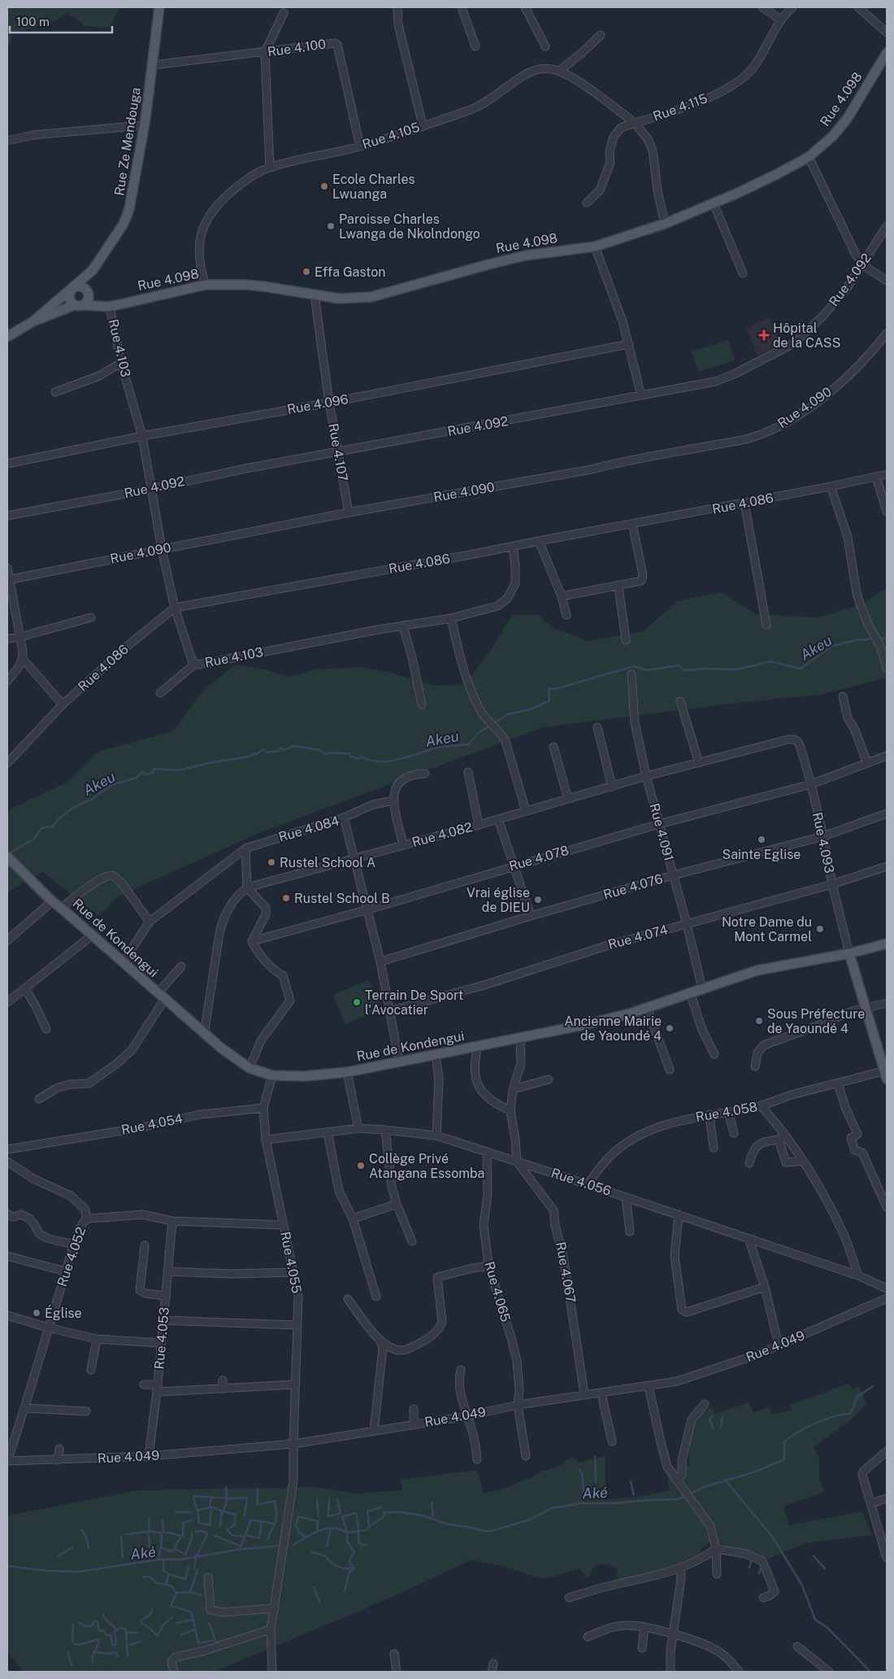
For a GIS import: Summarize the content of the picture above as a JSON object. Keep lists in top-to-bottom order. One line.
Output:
{"streets":{"main road":["Rue 4.098","Rue Ze Mendouga","Rue de Kondengui"],"street":["Rue 4.100","Rue 4.115","Rue 4.105","Rue 4.092","Rue 4.103","Rue 4.096","Rue 4.090","Rue 4.107","Rue 4.086","Rue 4.084","Rue 4.091","Rue 4.082","Rue 4.093","Rue 4.078","Rue 4.076","Rue 4.074","Rue 4.058","Rue 4.054","Rue 4.056","Rue 4.052","Rue 4.055","Rue 4.067","Rue 4.065","Rue 4.053","Rue 4.049"]},"crossings":[["Rue 4.100","Rue 4.105"],["Rue 4.100","Rue Ze Mendouga"],["Rue 4.098","Rue 4.115"],["Rue 4.098","Rue 4.105"],["Rue 4.098","Rue 4.103"],["Rue 4.098","Rue 4.107"],["Rue 4.115","Rue 4.105"],["Rue 4.092","Rue 4.103"],["Rue 4.092","Rue 4.107"],["Rue 4.103","Rue 4.096"],["Rue 4.103","Rue 4.090"],["Rue 4.103","Rue 4.086"],["Rue 4.096","Rue 4.107"],["Rue 4.090","Rue 4.107"],["Rue 4.084","Rue 4.082"],["Rue 4.084","Rue 4.078"],["Rue 4.084","Rue 4.076"],["Rue 4.084","Rue 4.074"],["Rue 4.084","Rue de Kondengui"],["Rue 4.091","Rue 4.082"],["Rue 4.091","Rue 4.078"],["Rue 4.091","Rue 4.076"],["Rue 4.091","Rue 4.074"],["Rue 4.091","Rue de Kondengui"],["Rue 4.082","Rue 4.093"],["Rue 4.082","Rue de Kondengui"],["Rue 4.093","Rue 4.078"],["Rue 4.093","Rue 4.076"],["Rue 4.093","Rue 4.074"],["Rue 4.093","Rue de Kondengui"],["Rue 4.058","Rue 4.056"],["Rue 4.054","Rue 4.055"],["Rue 4.056","Rue 4.055"],["Rue 4.056","Rue 4.067"],["Rue 4.056","Rue 4.065"],["Rue 4.052","Rue 4.055"],["Rue 4.052","Rue 4.053"],["Rue 4.052","Rue 4.049"],["Rue 4.055","Rue 4.049"],["Rue 4.067","Rue 4.049"],["Rue 4.065","Rue 4.049"],["Rue 4.053","Rue 4.049"]],"water":["Akeu","Aké"],"places":{"other":["Ecole Charles Lwuanga","Paroisse Charles Lwanga de Nkolndongo","Effa Gaston","Sainte Eglise","Rustel School A","Rustel School B","Vrai église de DIEU","Notre Dame du Mont Carmel","Terrain De Sport l'Avocatier","Sous Préfecture de Yaoundé 4","Ancienne Mairie de Yaoundé 4","Collège Privé Atangana Essomba","Église"],"health":["Hôpital de la CASS"]},"scale_bar":"100 m"}
